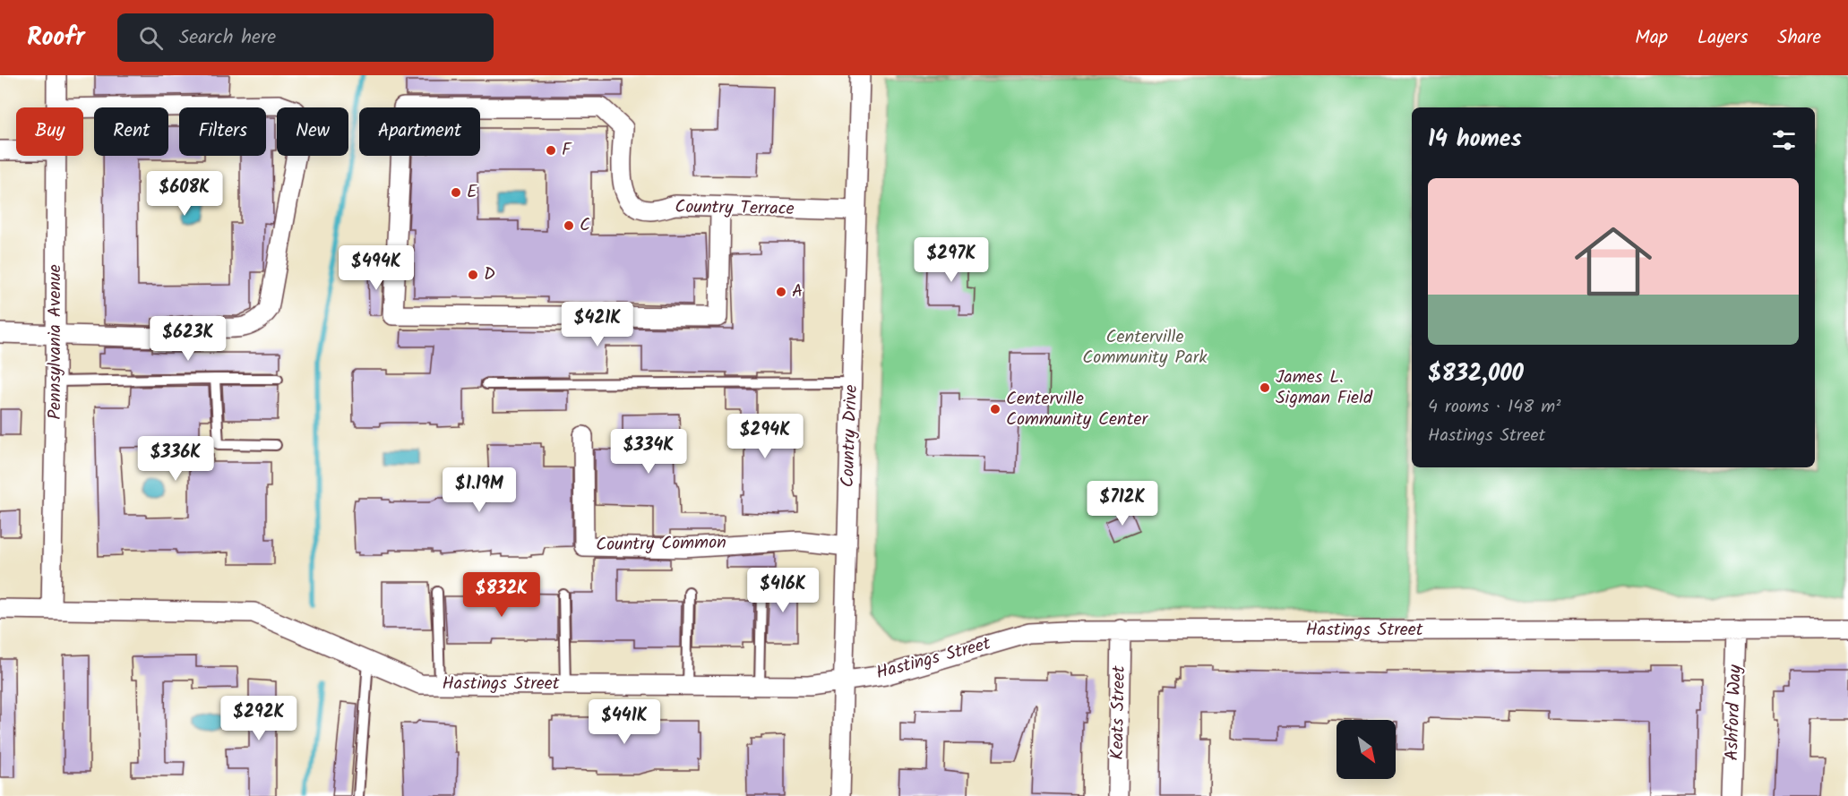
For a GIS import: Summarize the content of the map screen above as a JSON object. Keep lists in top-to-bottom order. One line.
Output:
{"streets":{"street":["Country Terrace","Pennsylvania Avenue","Country Drive","Country Common","Hastings Street","Keats Street","Ashford Way"]},"crossings":[["Country Terrace","Country Drive"],["Pennsylvania Avenue","Hastings Street"],["Country Drive","Country Common"],["Country Drive","Hastings Street"],["Hastings Street","Keats Street"],["Hastings Street","Ashford Way"]],"parks":["Centerville Community Park"],"places":["F","E","C","D","A","James L. Sigman Field","Centerville Community Center"],"north":"bottom right","page":{"header":"Roofr","search":"Search here","nav":["Map","Layers","Share"],"chip":["Buy","Rent","Filters","New","Apartment"],"heading":"14 homes","price":["$608K","$297K","$494K","$421K","$623K","$294K","$334K","$336K","$1.19M","$712K","$416K","$832K","$292K","$441K"],"list":[{"name":"$832,000","note":"4 rooms · 148 m² · Hastings Street"}]}}
